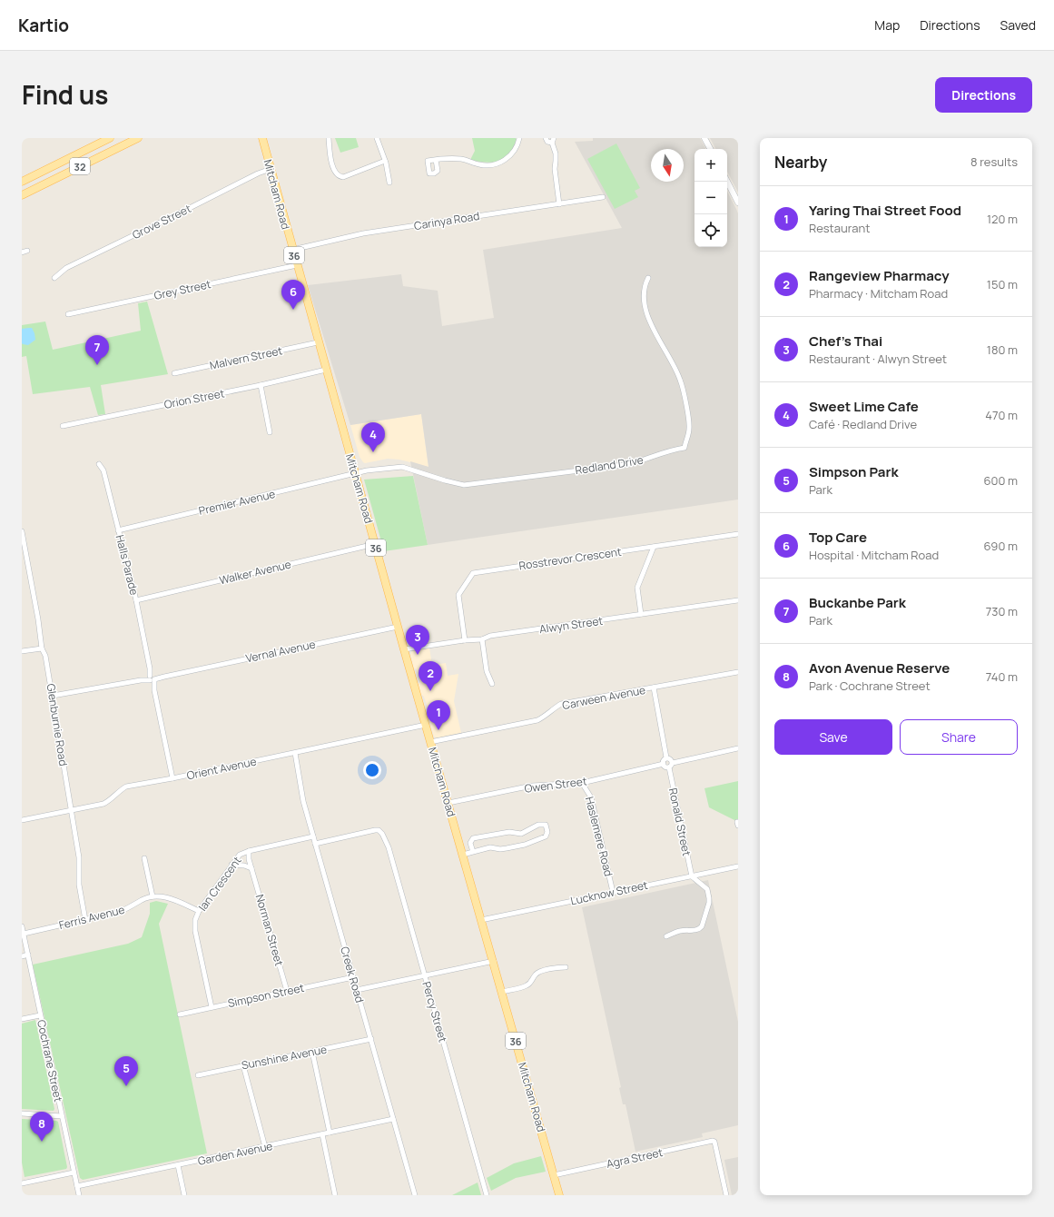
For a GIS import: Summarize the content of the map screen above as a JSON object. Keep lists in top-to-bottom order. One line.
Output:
{"streets":{"main road":["32","Mitcham Road","36"],"street":["Carinya Road","Grove Street","Grey Street","Malvern Street","Orion Street","Redland Drive","Premier Avenue","Rosstrevor Crescent","Halls Parade","Walker Avenue","Alwyn Street","Vernal Avenue","Carween Avenue","Glenburnie Road","Orient Avenue","Owen Street","Ronald Street","Haslemere Road","Ian Crescent","Lucknow Street","Ferris Avenue","Norman Street","Creek Road","Simpson Street","Percy Street","Sunshine Avenue","Cochrane Street","Garden Avenue","Agra Street"]},"crossings":[["Mitcham Road","Carinya Road"],["Mitcham Road","Grove Street"],["Mitcham Road","Grey Street"],["Mitcham Road","Malvern Street"],["Mitcham Road","Orion Street"],["Mitcham Road","Redland Drive"],["Mitcham Road","Premier Avenue"],["Mitcham Road","Walker Avenue"],["Mitcham Road","Alwyn Street"],["Mitcham Road","Vernal Avenue"],["Mitcham Road","Carween Avenue"],["Mitcham Road","Orient Avenue"],["Mitcham Road","Owen Street"],["Mitcham Road","Lucknow Street"],["Mitcham Road","Agra Street"],["Redland Drive","Premier Avenue"],["Premier Avenue","Halls Parade"],["Rosstrevor Crescent","Alwyn Street"],["Halls Parade","Walker Avenue"],["Halls Parade","Vernal Avenue"],["Halls Parade","Orient Avenue"],["Vernal Avenue","Glenburnie Road"],["Glenburnie Road","Orient Avenue"],["Glenburnie Road","Ferris Avenue"],["Orient Avenue","Creek Road"],["Owen Street","Ronald Street"],["Owen Street","Haslemere Road"],["Ronald Street","Lucknow Street"],["Haslemere Road","Lucknow Street"],["Ian Crescent","Norman Street"],["Ian Crescent","Creek Road"],["Ian Crescent","Simpson Street"],["Ferris Avenue","Cochrane Street"],["Norman Street","Simpson Street"],["Creek Road","Simpson Street"],["Creek Road","Percy Street"],["Creek Road","Sunshine Avenue"],["Creek Road","Garden Avenue"],["Cochrane Street","Garden Avenue"]],"north":"bottom","page":{"header":"Kartio","nav":["Map","Directions","Saved"],"title":"Find us","buttons":["Directions",["Save","Share"]],"heading":["Nearby","8 results"],"map_buttons":["+","−"],"list":[{"mark":"1","name":"Yaring Thai Street Food","note":"Restaurant","value":"120 m"},{"mark":"2","name":"Rangeview Pharmacy","note":"Pharmacy · Mitcham Road","value":"150 m"},{"mark":"3","name":"Chef's Thai","note":"Restaurant · Alwyn Street","value":"180 m"},{"mark":"4","name":"Sweet Lime Cafe","note":"Café · Redland Drive","value":"470 m"},{"mark":"5","name":"Simpson Park","note":"Park","value":"600 m"},{"mark":"6","name":"Top Care","note":"Hospital · Mitcham Road","value":"690 m"},{"mark":"7","name":"Buckanbe Park","note":"Park","value":"730 m"},{"mark":"8","name":"Avon Avenue Reserve","note":"Park · Cochrane Street","value":"740 m"}],"pins":["6","7","4","3","2","1","5","8"]}}
